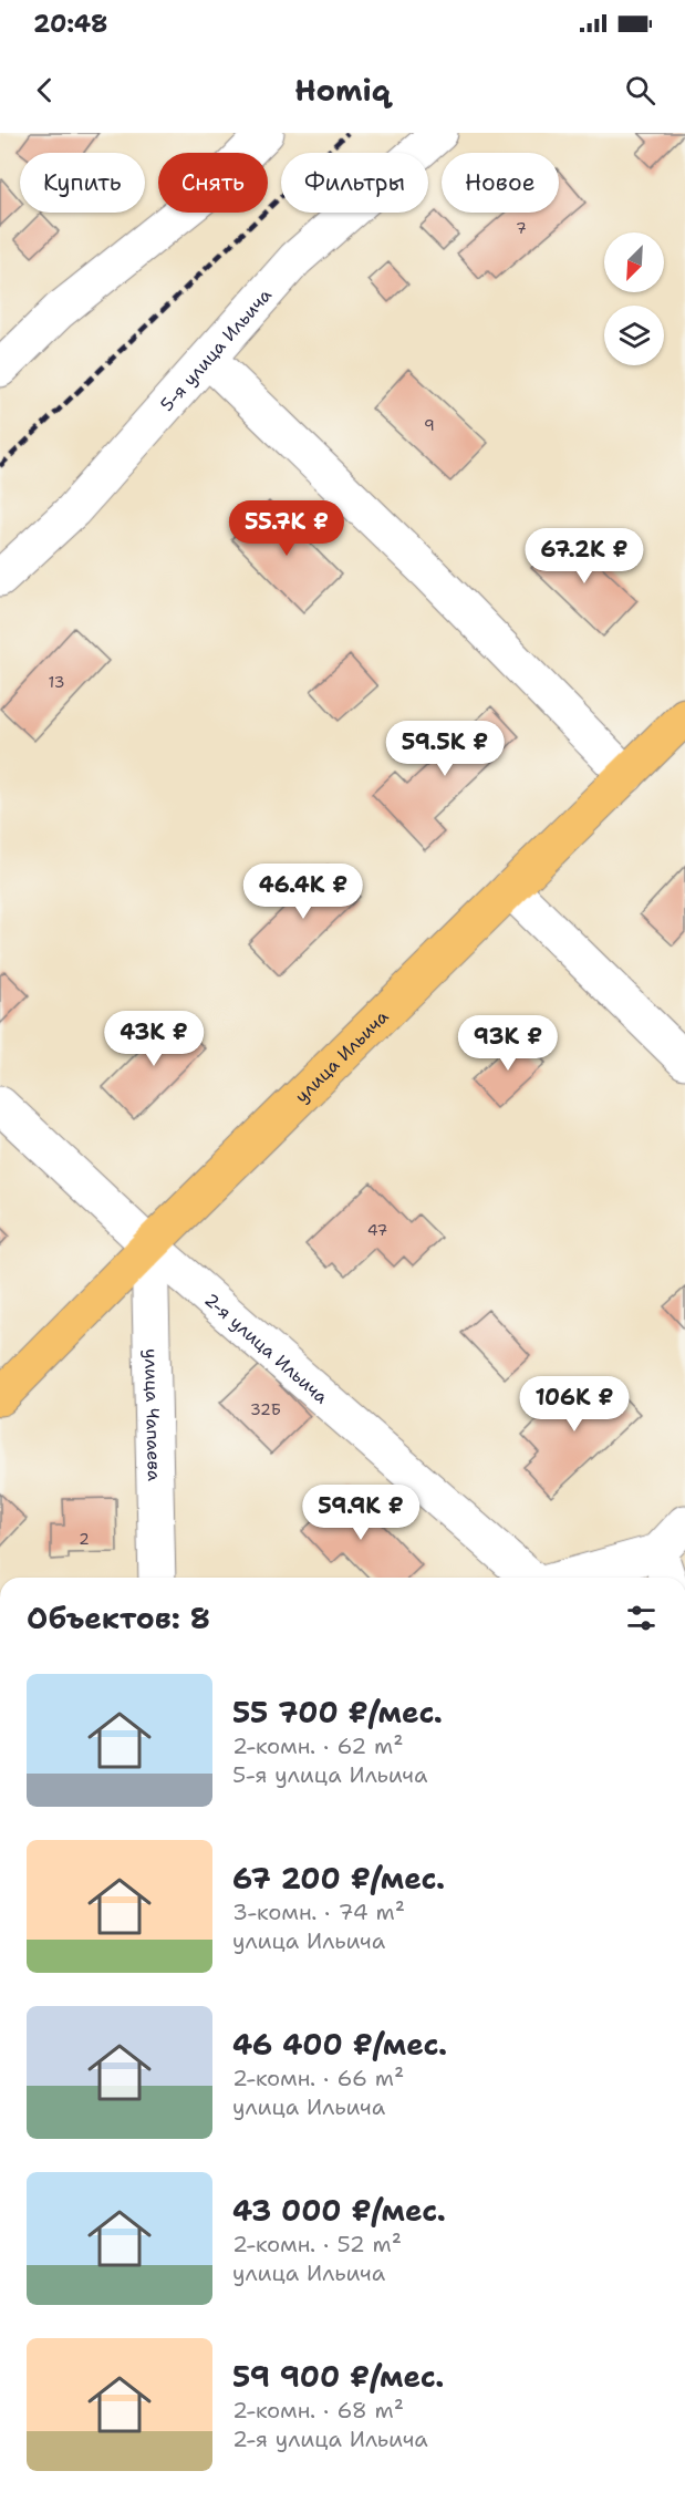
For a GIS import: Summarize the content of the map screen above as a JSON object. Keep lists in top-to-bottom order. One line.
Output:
{"streets":{"main road":["улица Ильича"],"street":["5-я улица Ильича","2-я улица Ильича","улица Чапаева"]},"crossings":[["улица Ильича","2-я улица Ильича"],["улица Ильича","улица Чапаева"],["2-я улица Ильича","улица Чапаева"]],"house_numbers":["7","9","13","47","32Б","2"],"north":"bottom left","page":{"status":"20:48","header":"Homiq","chip":["Купить","Снять","Фильтры","Новое"],"price":["55.7K ₽","67.2K ₽","59.5K ₽","46.4K ₽","43K ₽","93K ₽","106K ₽","59.9K ₽"],"heading":"Объектов: 8","list":[{"name":"55 700 ₽/мес.","note":"2-комн. · 62 m² · 5-я улица Ильича"},{"name":"67 200 ₽/мес.","note":"3-комн. · 74 m² · улица Ильича"},{"name":"46 400 ₽/мес.","note":"2-комн. · 66 m² · улица Ильича"},{"name":"43 000 ₽/мес.","note":"2-комн. · 52 m² · улица Ильича"},{"name":"59 900 ₽/мес.","note":"2-комн. · 68 m² · 2-я улица Ильича"}]}}
